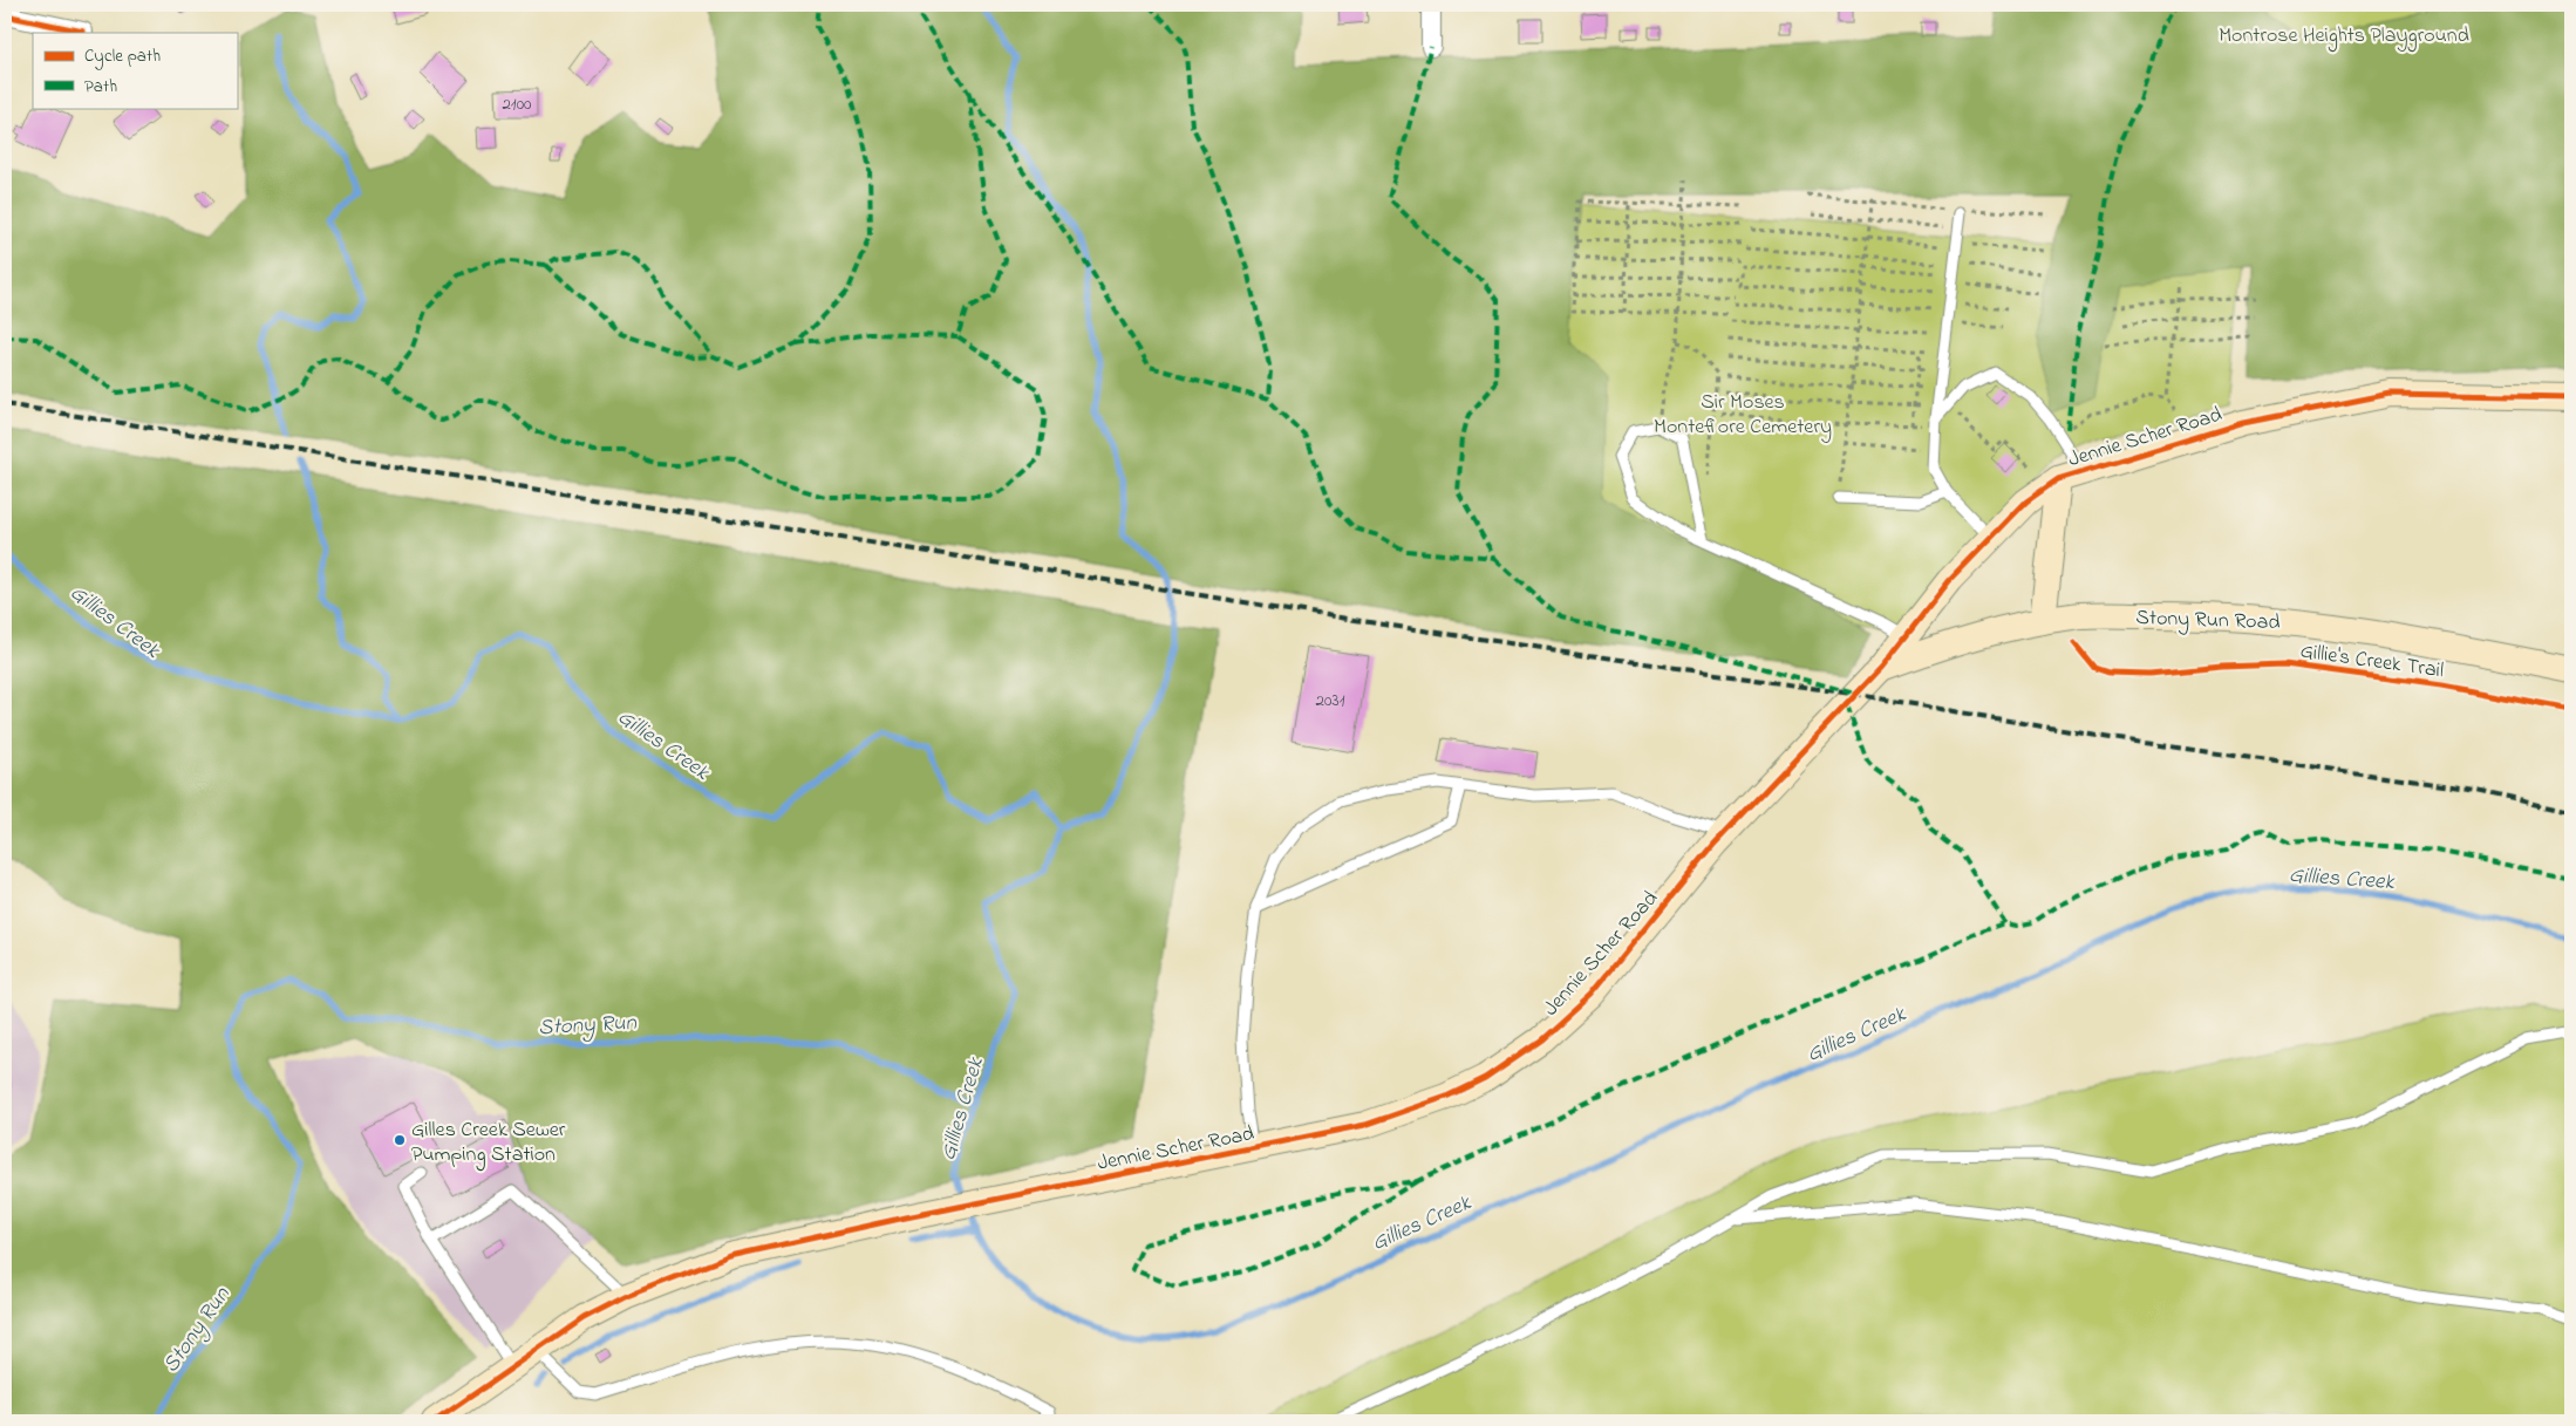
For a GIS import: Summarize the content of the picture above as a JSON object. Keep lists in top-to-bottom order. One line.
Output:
{"streets":{"street":["Jennie Scher Road","Stony Run Road"],"cycle path":["Gillie's Creek Trail"]},"crossings":[["Jennie Scher Road","Stony Run Road"]],"water":["Gillies Creek","Stony Run"],"parks":["Montrose Heights Playground","Sir Moses Montefiore Cemetery"],"places":["Gilles Creek Sewer Pumping Station"],"house_numbers":["2100","2031"],"legend":["Cycle path","Path"]}
